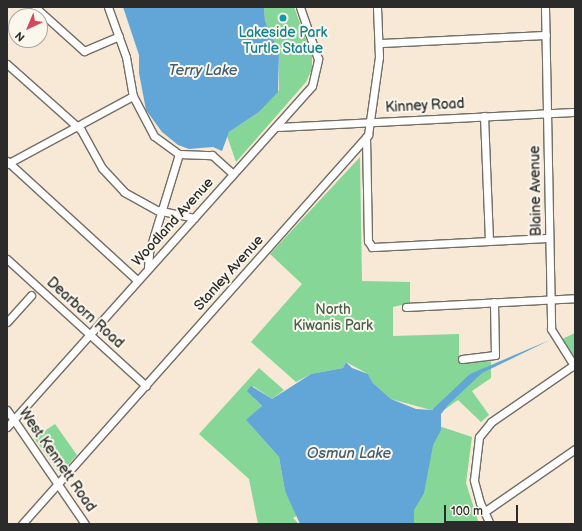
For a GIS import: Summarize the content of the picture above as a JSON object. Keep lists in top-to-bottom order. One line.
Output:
{"streets":{"street":["Kinney Road","Blaine Avenue","Woodland Avenue","Stanley Avenue","Dearborn Road","West Kennett Road"]},"crossings":[["Kinney Road","Blaine Avenue"],["Kinney Road","Woodland Avenue"],["Kinney Road","Stanley Avenue"],["Woodland Avenue","Dearborn Road"],["Woodland Avenue","West Kennett Road"],["Stanley Avenue","Dearborn Road"],["Stanley Avenue","West Kennett Road"]],"water":["Terry Lake","Osmun Lake"],"parks":["North Kiwanis Park"],"places":["Lakeside Park Turtle Statue"],"scale_bar":"100 m","north":"bottom left"}
